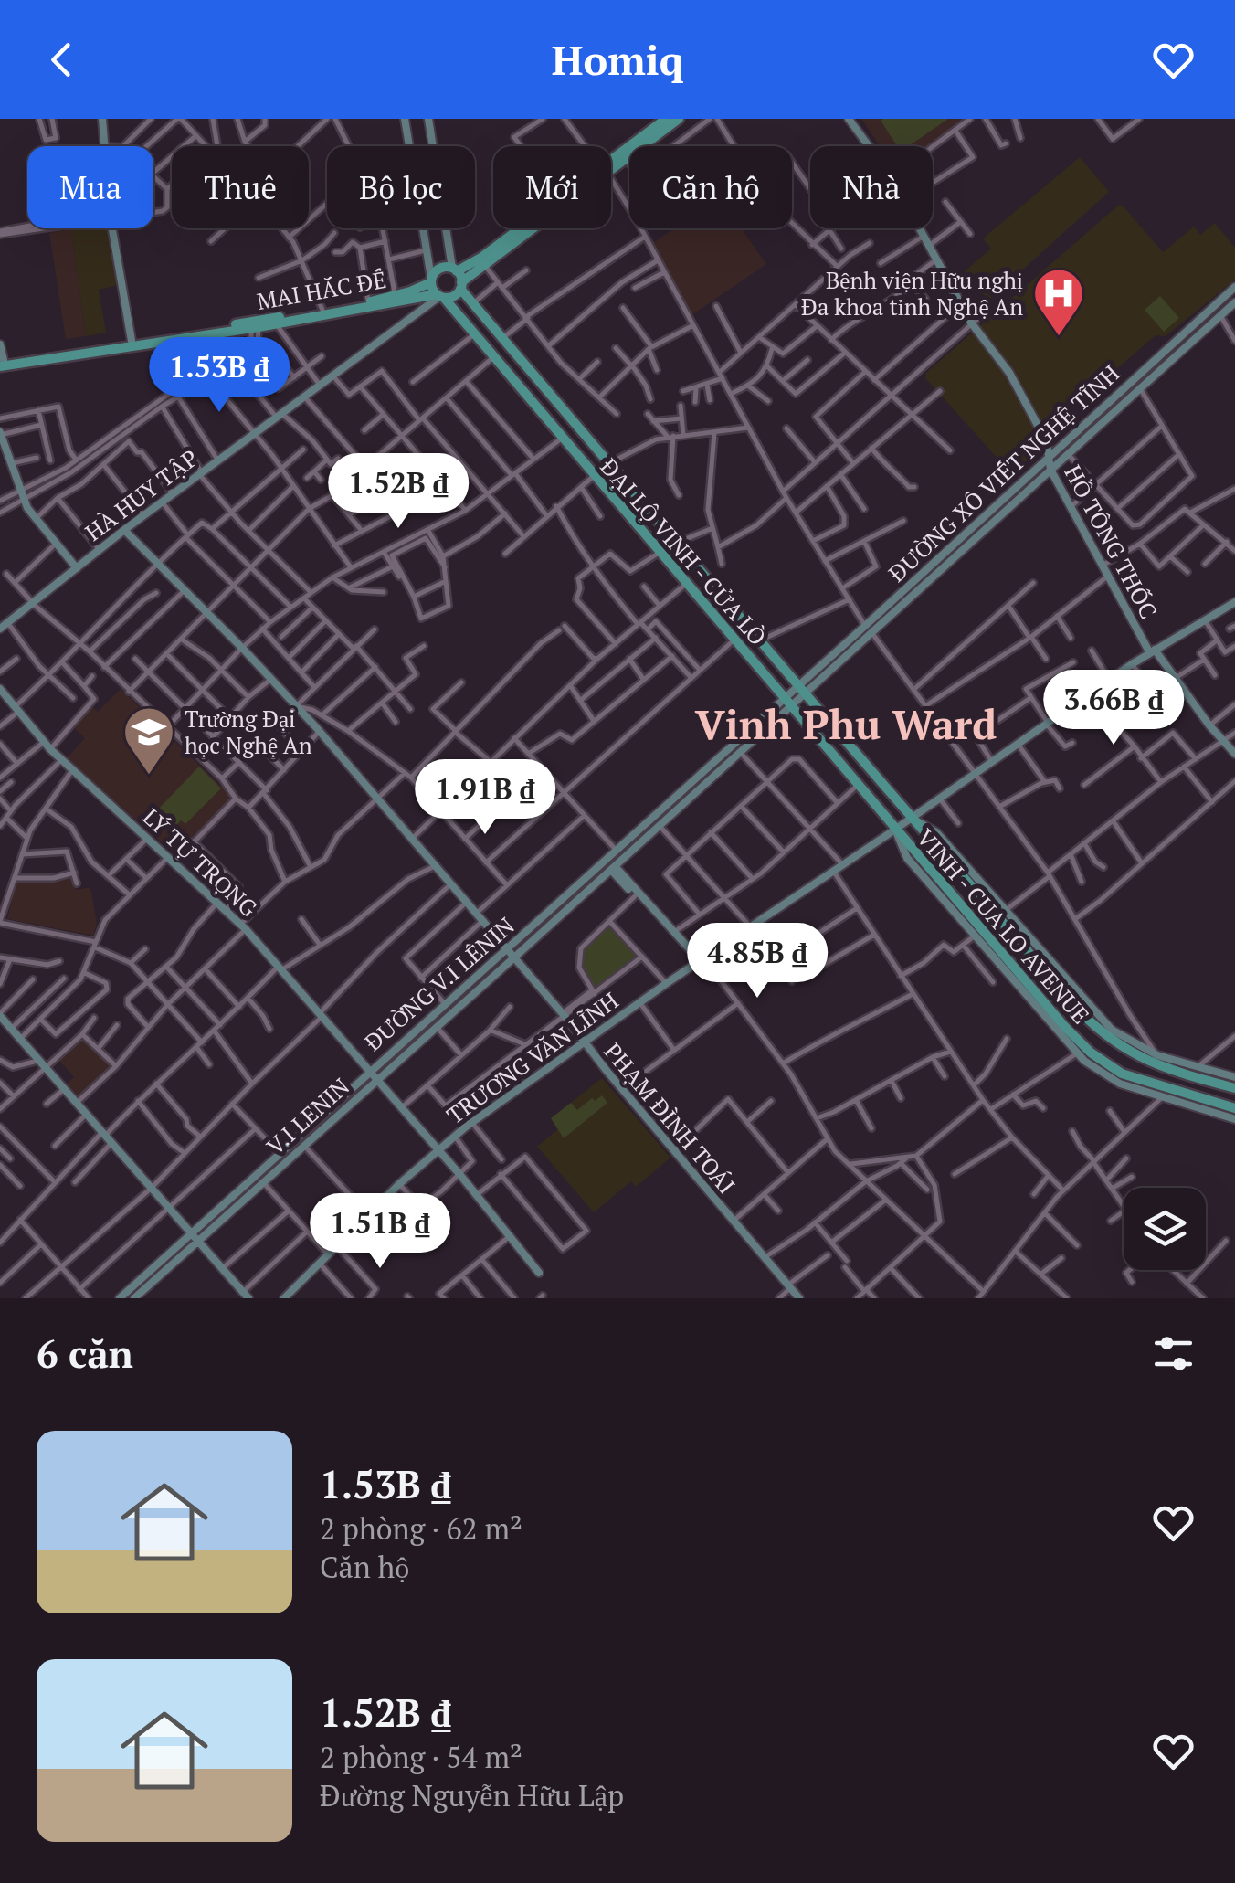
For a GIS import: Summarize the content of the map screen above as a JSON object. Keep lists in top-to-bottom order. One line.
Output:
{"streets":{"main road":["MAI HẮC ĐẾ","ĐẠI LỘ VINH - CỬA LÒ","VINH - CUA LO AVENUE"],"street":["ĐƯỜNG XÔ VIẾT NGHỆ TĨNH","HÀ HUY TẬP","HỒ TÔNG THỐC","LÝ TỰ TRỌNG","ĐƯỜNG V.I LÊNIN","TRƯƠNG VĂN LĨNH","V.I LENIN","PHẠM ĐÌNH TOÁI"]},"crossings":[["MAI HẮC ĐẾ","HÀ HUY TẬP"],["MAI HẮC ĐẾ","ĐẠI LỘ VINH - CỬA LÒ"],["ĐƯỜNG XÔ VIẾT NGHỆ TĨNH","HỒ TÔNG THỐC"],["ĐƯỜNG XÔ VIẾT NGHỆ TĨNH","ĐẠI LỘ VINH - CỬA LÒ"],["ĐƯỜNG XÔ VIẾT NGHỆ TĨNH","ĐƯỜNG V.I LÊNIN"],["ĐƯỜNG XÔ VIẾT NGHỆ TĨNH","V.I LENIN"],["HÀ HUY TẬP","ĐẠI LỘ VINH - CỬA LÒ"],["HÀ HUY TẬP","PHẠM ĐÌNH TOÁI"],["HỒ TÔNG THỐC","TRƯƠNG VĂN LĨNH"],["ĐẠI LỘ VINH - CỬA LÒ","VINH - CUA LO AVENUE"],["ĐẠI LỘ VINH - CỬA LÒ","ĐƯỜNG V.I LÊNIN"],["ĐẠI LỘ VINH - CỬA LÒ","TRƯƠNG VĂN LĨNH"],["ĐẠI LỘ VINH - CỬA LÒ","V.I LENIN"],["LÝ TỰ TRỌNG","ĐƯỜNG V.I LÊNIN"],["LÝ TỰ TRỌNG","V.I LENIN"],["VINH - CUA LO AVENUE","TRƯƠNG VĂN LĨNH"],["ĐƯỜNG V.I LÊNIN","V.I LENIN"],["ĐƯỜNG V.I LÊNIN","PHẠM ĐÌNH TOÁI"],["TRƯƠNG VĂN LĨNH","PHẠM ĐÌNH TOÁI"],["V.I LENIN","PHẠM ĐÌNH TOÁI"]],"districts":["Vinh Phu Ward"],"places":{"hospital":["Bệnh viện Hữu nghị Đa khoa tỉnh Nghệ An"],"school or university":["Trường Đại học Nghệ An"]},"page":{"header":"Homiq","chip":["Mua","Thuê","Bộ lọc","Mới","Căn hộ","Nhà"],"price":["1.53B ₫","1.52B ₫","3.66B ₫","1.91B ₫","4.85B ₫","1.51B ₫"],"heading":"6 căn","list":[{"name":"1.53B ₫","note":"2 phòng · 62 m² · Căn hộ"},{"name":"1.52B ₫","note":"2 phòng · 54 m² · Đường Nguyễn Hữu Lập"}]}}
